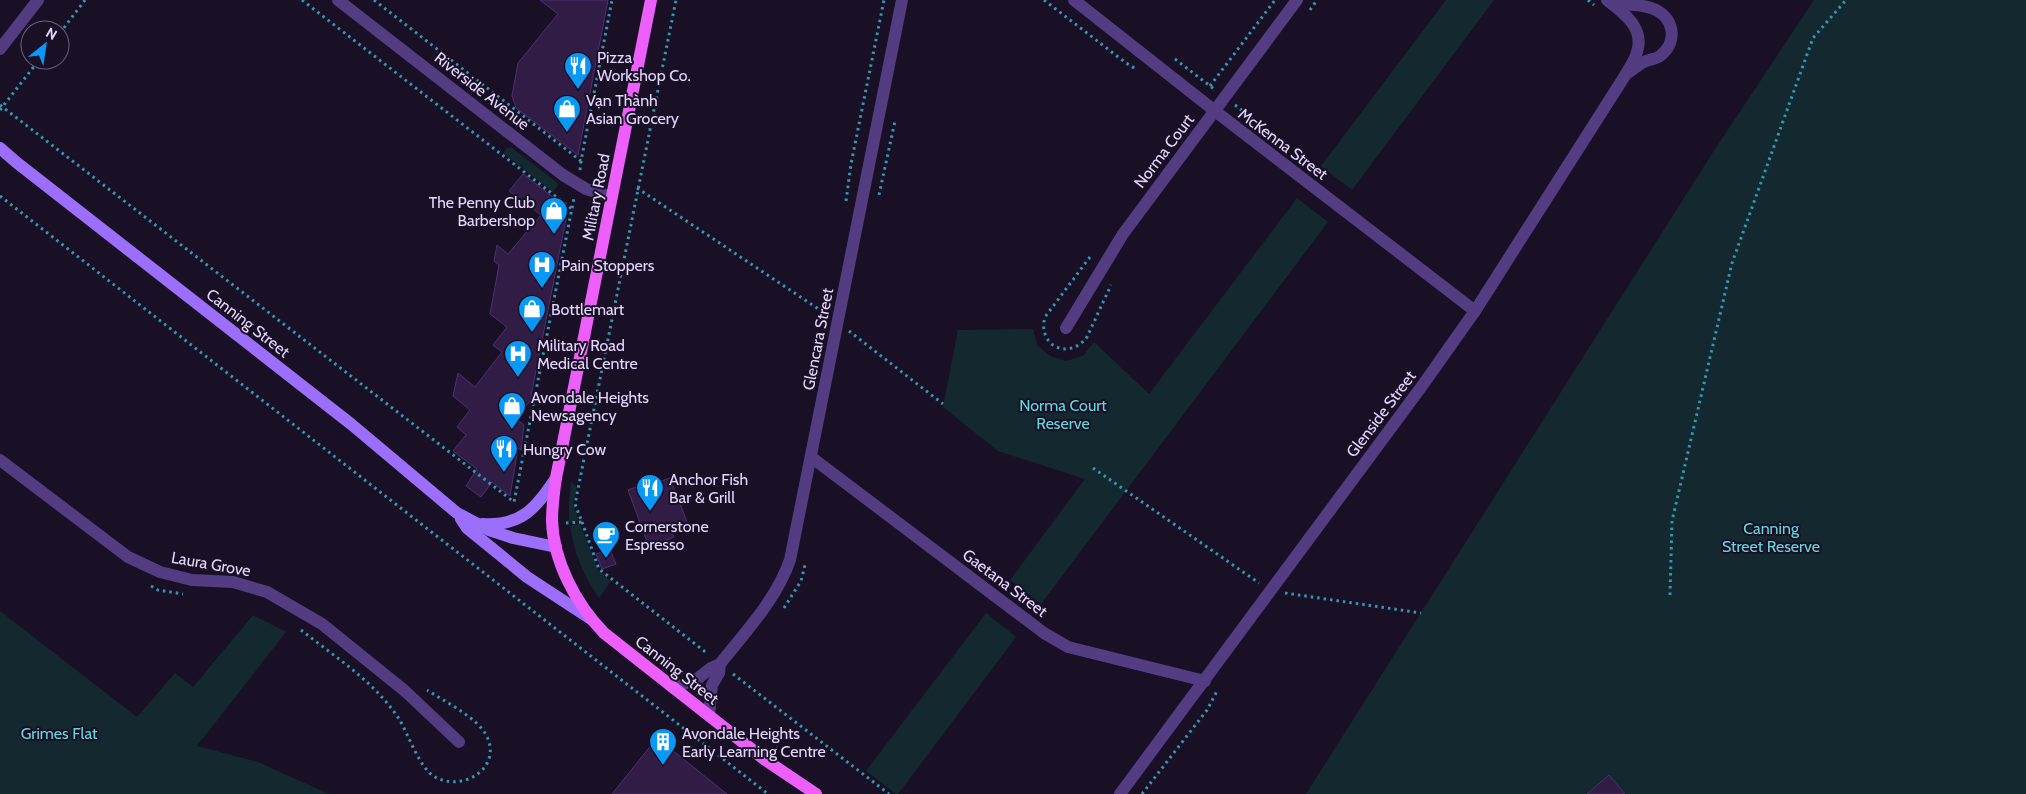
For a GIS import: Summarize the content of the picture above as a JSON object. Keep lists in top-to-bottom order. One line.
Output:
{"streets":{"main road":["Military Road","Canning Street"],"street":["Riverside Avenue","McKenna Street","Norma Court","Glencara Street","Glenside Street","Laura Grove","Gaetana Street"]},"crossings":[["Riverside Avenue","Military Road"],["McKenna Street","Norma Court"],["McKenna Street","Glenside Street"],["Military Road","Canning Street"],["Canning Street","Glencara Street"],["Glencara Street","Gaetana Street"],["Glenside Street","Gaetana Street"]],"parks":["Norma Court Reserve","Canning Street Reserve","Grimes Flat"],"places":{"restaurant":["Pizza Workshop Co.","Hungry Cow","Anchor Fish Bar & Grill"],"shop":["Vạn Thành Asian Grocery","The Penny Club Barbershop","Bottlemart","Avondale Heights Newsagency"],"hospital":["Pain Stoppers","Military Road Medical Centre"],"cafe":["Cornerstone Espresso"],"building":["Avondale Heights Early Learning Centre"]},"north":"top right"}
